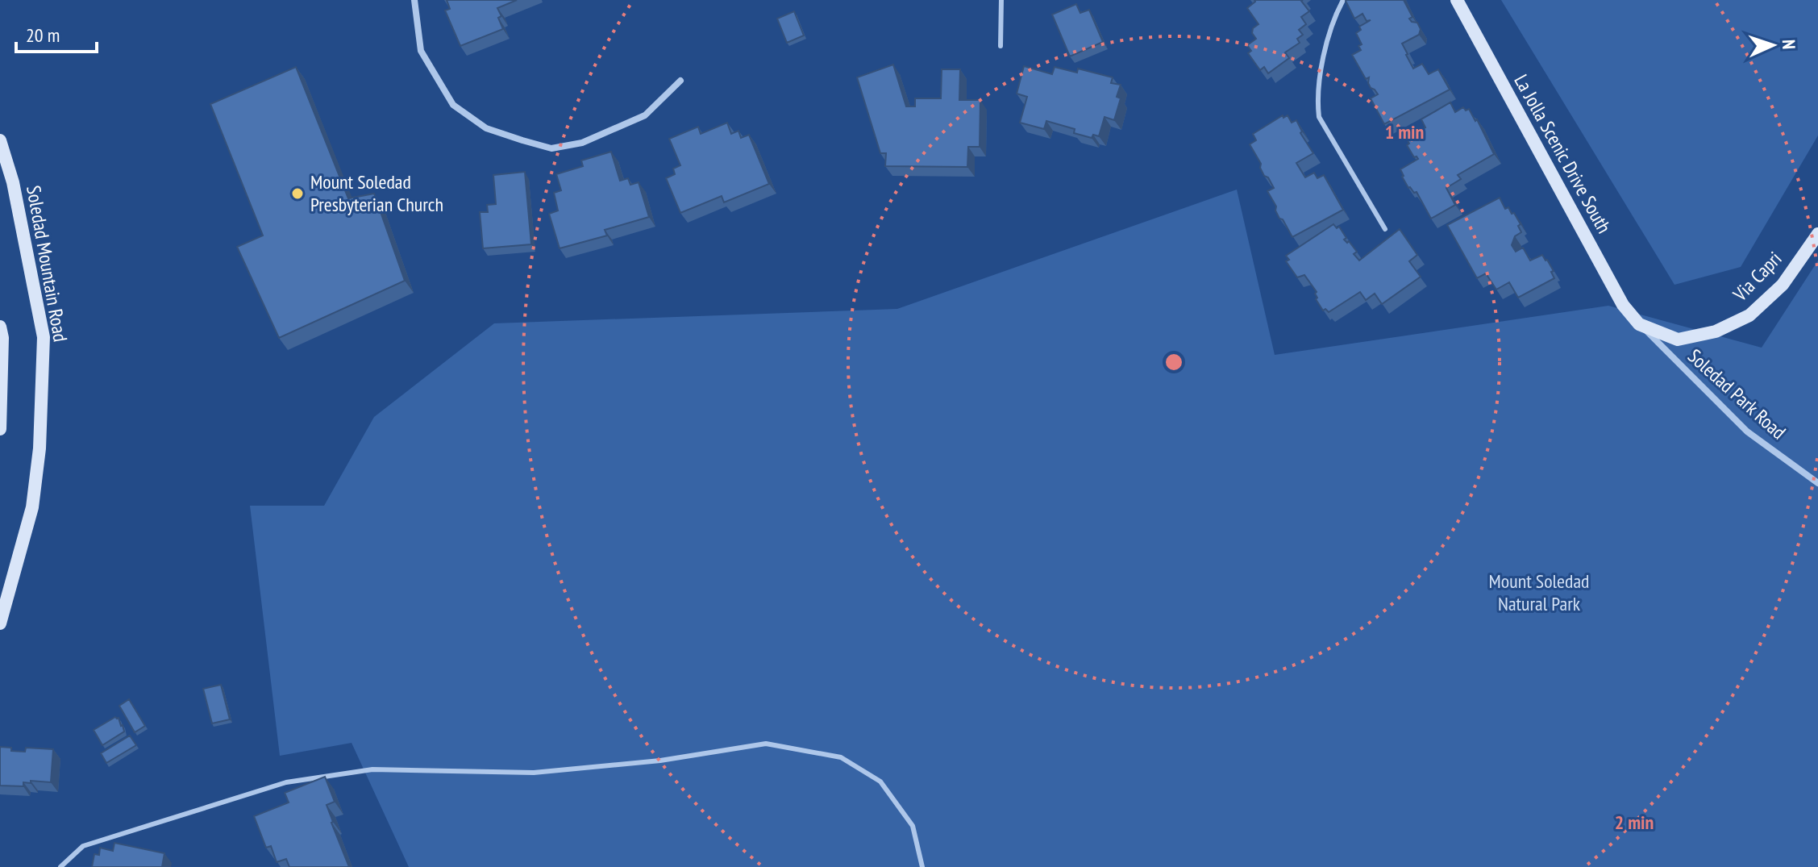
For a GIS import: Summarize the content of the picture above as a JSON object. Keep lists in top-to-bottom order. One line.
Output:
{"streets":{"street":["La Jolla Scenic Drive South","Soledad Mountain Road","Via Capri","Soledad Park Road"]},"crossings":[["La Jolla Scenic Drive South","Via Capri"],["La Jolla Scenic Drive South","Soledad Park Road"],["Via Capri","Soledad Park Road"]],"parks":["Mount Soledad Natural Park"],"places":["Mount Soledad Presbyterian Church"],"scale_bar":"20 m","north":"right","rings":["1 min","2 min"]}
